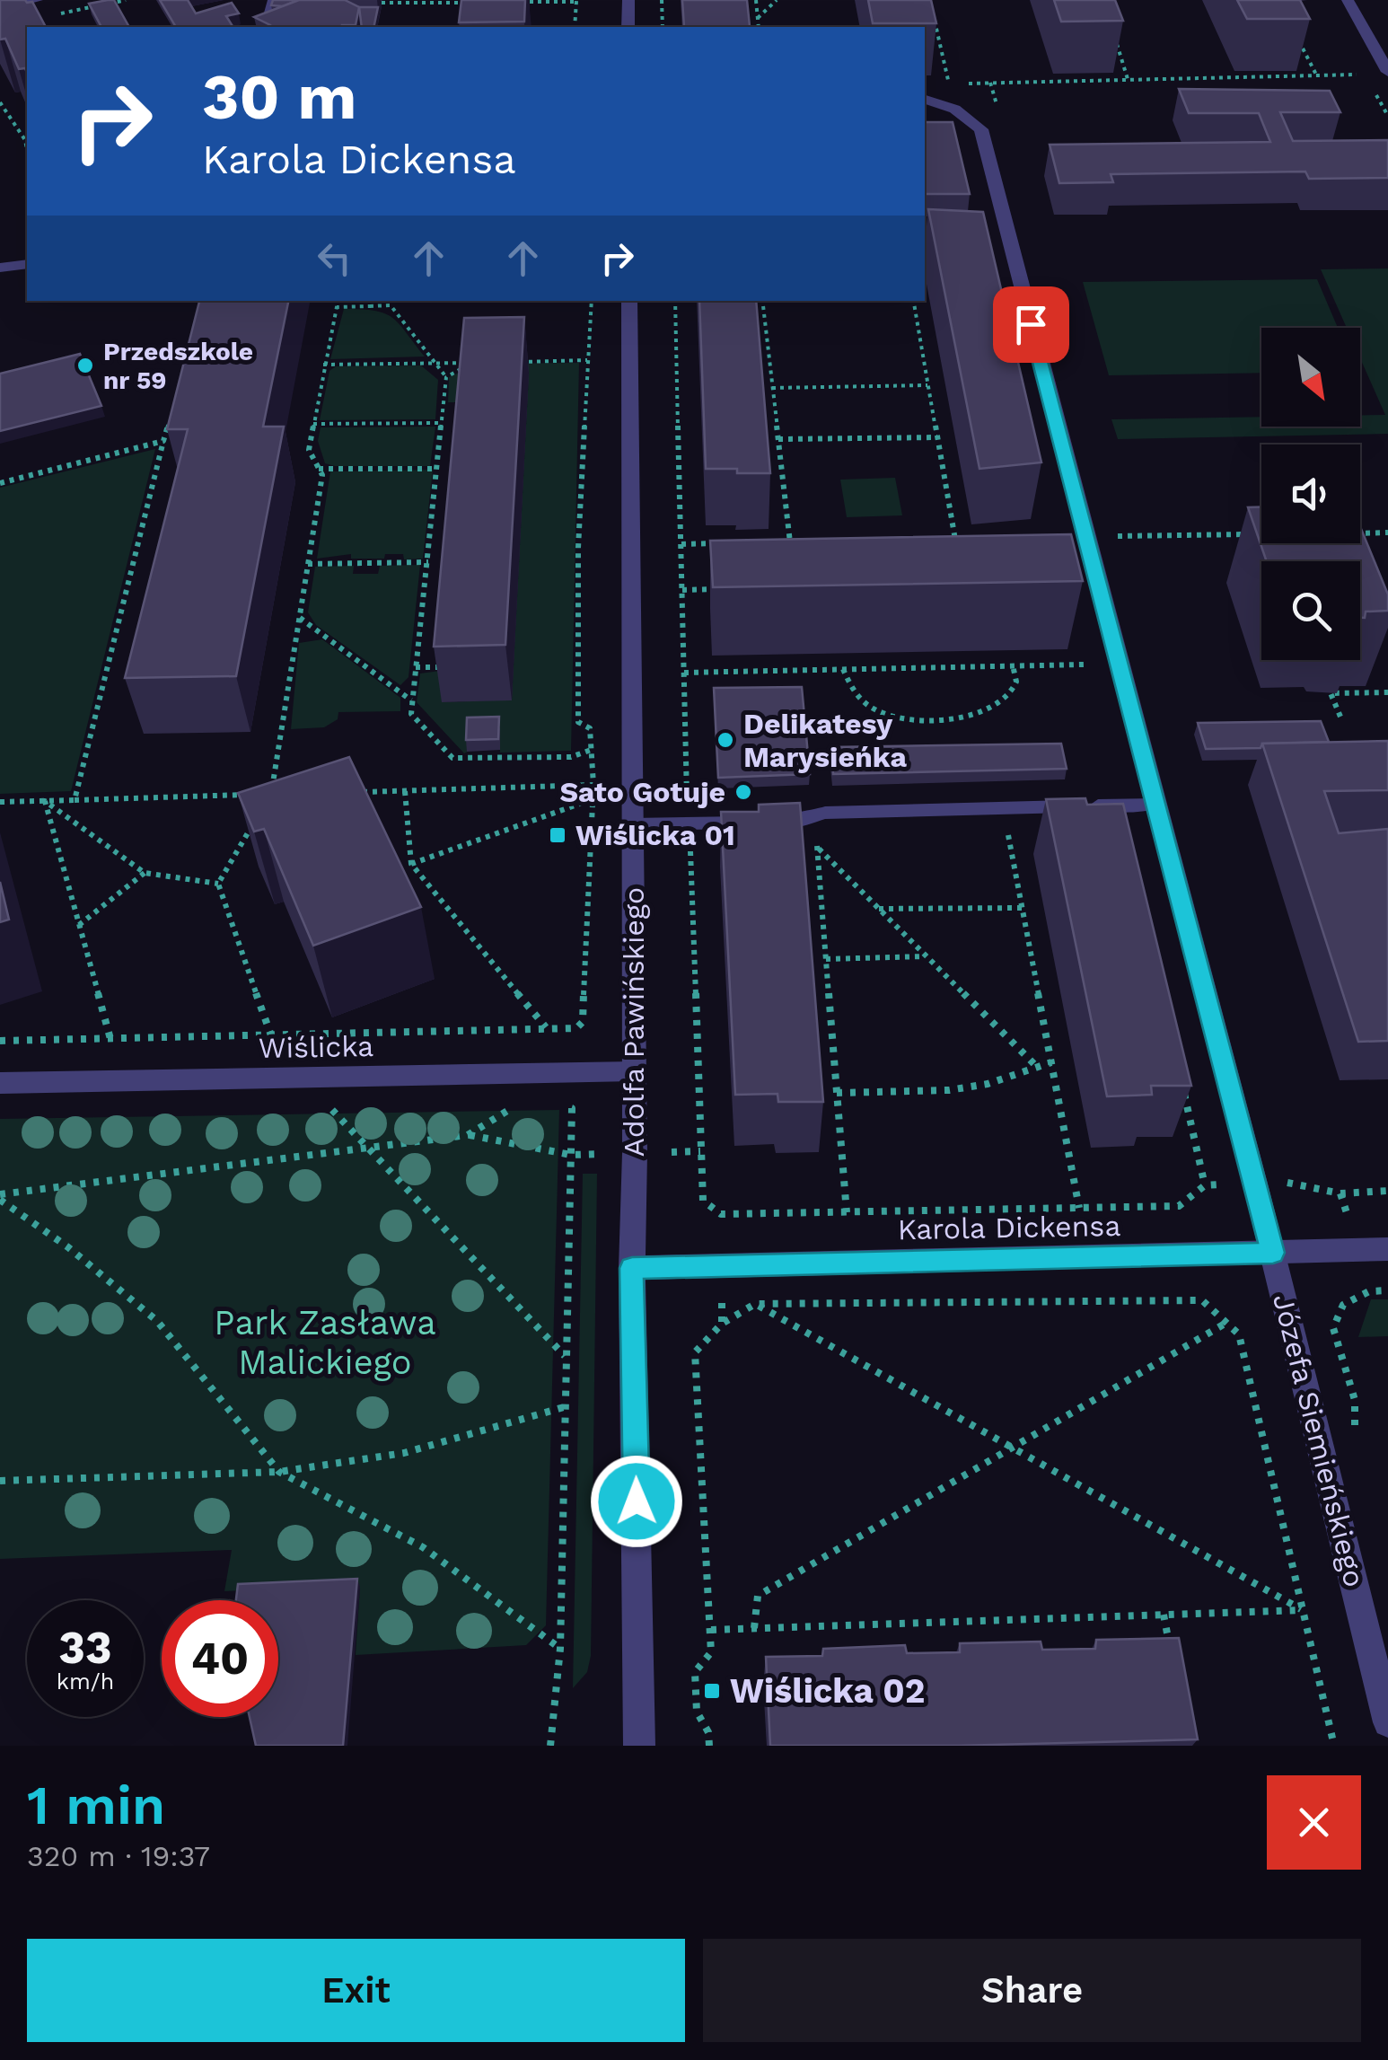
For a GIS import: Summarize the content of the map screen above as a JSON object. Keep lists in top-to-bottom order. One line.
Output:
{"streets":{"street":["Adolfa Pawińskiego","Wiślicka","Karola Dickensa","Józefa Siemieńskiego"]},"crossings":[["Adolfa Pawińskiego","Wiślicka"],["Adolfa Pawińskiego","Karola Dickensa"],["Karola Dickensa","Józefa Siemieńskiego"]],"parks":["Park Zasława Malickiego"],"places":{"other":["Przedszkole nr 59","Delikatesy Marysieńka","Sato Gotuje"],"transit":["Wiślicka 01","Wiślicka 02"]},"north":"bottom right","page":{"turn":["30 m","Karola Dickensa"],"speed":"33 km/h","limit":"40","heading":["1 min","320 m · 19:37"],"buttons":["Exit","Share"]}}
